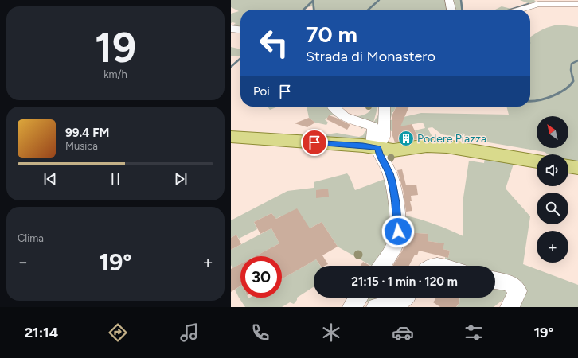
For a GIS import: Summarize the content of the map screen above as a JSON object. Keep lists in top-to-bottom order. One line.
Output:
{"places":{"building":["Podere Piazza"]},"north":"top left","page":{"tile":[["19","km/h"],"Clima"],"turn":["70 m","Strada di Monastero"],"then":"Poi","map_buttons":"+","song":["99.4 FM","Musica"],"heat":["−","19°","+"],"limit":"30","trip":"21:15 · 1 min · 120 m","tabs":["21:14","19°"]}}
